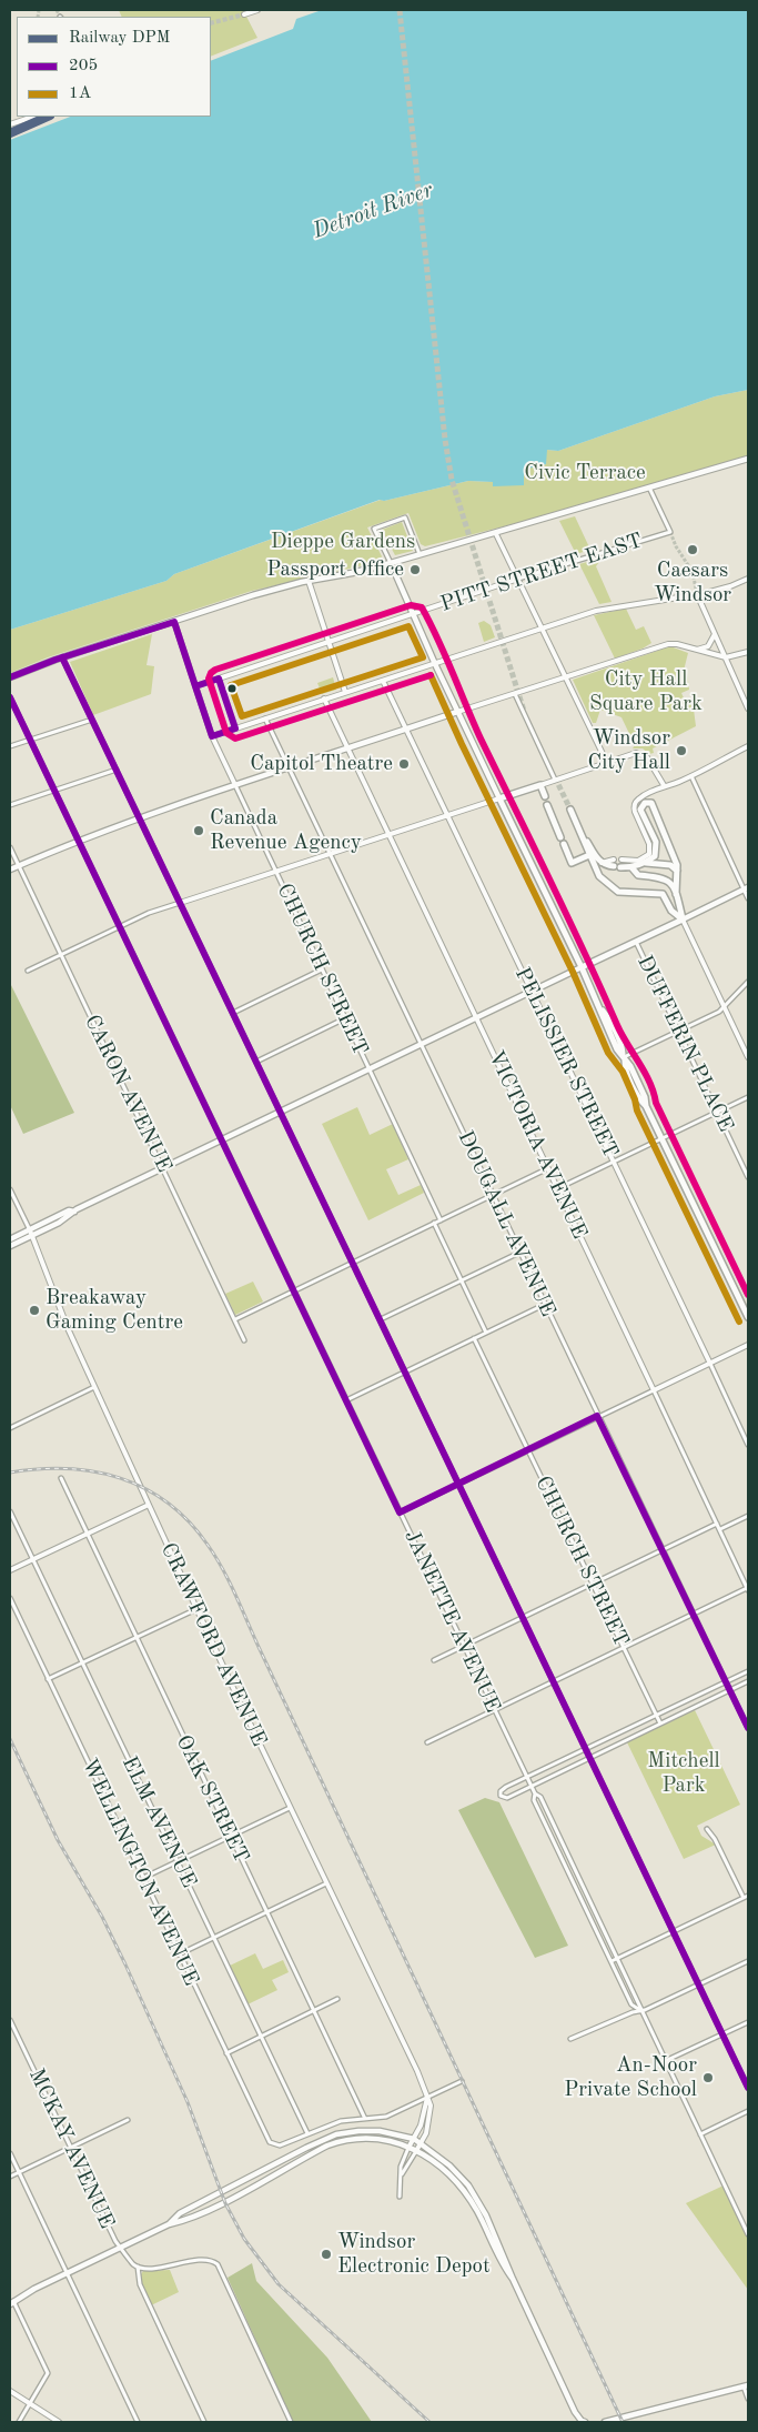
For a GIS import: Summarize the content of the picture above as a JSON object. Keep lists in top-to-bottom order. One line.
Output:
{"streets":{"street":["PITT STREET EAST","CHURCH STREET","DUFFERIN PLACE","PELISSIER STREET","CARON AVENUE","VICTORIA AVENUE","DOUGALL AVENUE","JANETTE AVENUE","CRAWFORD AVENUE","OAK STREET","ELM AVENUE","WELLINGTON AVENUE","MCKAY AVENUE"]},"crossings":[["PITT STREET EAST","CHURCH STREET"],["ELM AVENUE","WELLINGTON AVENUE"]],"water":["Detroit River"],"parks":["Civic Terrace","Dieppe Gardens","City Hall Square Park","Mitchell Park"],"places":["Caesars Windsor","Passport Office","Windsor City Hall","Capitol Theatre","Canada Revenue Agency","Breakaway Gaming Centre","An-Noor Private School","Windsor Electronic Depot"],"lines":["rail line DPM","transit line 205","transit line 1A"],"legend":["Railway DPM","205","1A"]}
